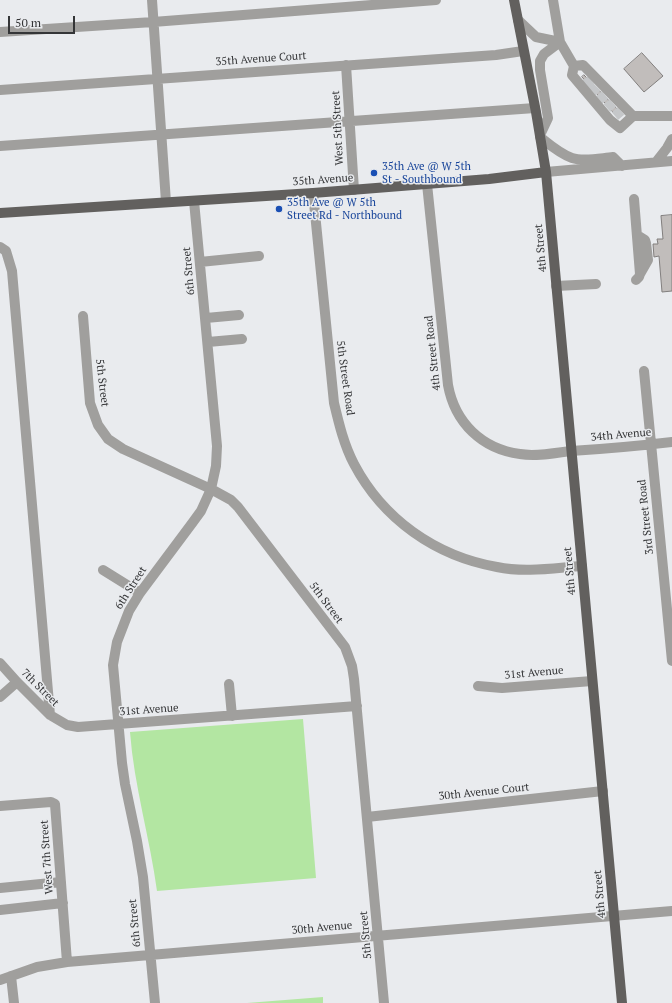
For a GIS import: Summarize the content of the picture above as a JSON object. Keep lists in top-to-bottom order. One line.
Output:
{"streets":{"main road":["35th Avenue","4th Street"],"street":["35th Avenue Court","West 5th Street","6th Street","4th Street Road","5th Street Road","5th Street","34th Avenue","3rd Street Road","31st Avenue","7th Street","30th Avenue Court","West 7th Street","30th Avenue"]},"crossings":[["35th Avenue Court","West 5th Street"],["35th Avenue Court","4th Street"],["West 5th Street","35th Avenue"],["35th Avenue","4th Street"],["35th Avenue","6th Street"],["35th Avenue","4th Street Road"],["35th Avenue","5th Street Road"],["4th Street","4th Street Road"],["4th Street","5th Street Road"],["4th Street","34th Avenue"],["4th Street","31st Avenue"],["4th Street","30th Avenue Court"],["4th Street","30th Avenue"],["6th Street","5th Street"],["6th Street","31st Avenue"],["6th Street","30th Avenue"],["4th Street Road","34th Avenue"],["5th Street","31st Avenue"],["5th Street","30th Avenue Court"],["5th Street","30th Avenue"],["34th Avenue","3rd Street Road"],["31st Avenue","7th Street"],["West 7th Street","30th Avenue"]],"places":["35th Ave @ W 5th St - Southbound","35th Ave @ W 5th Street Rd - Northbound"],"scale_bar":"50 m"}
